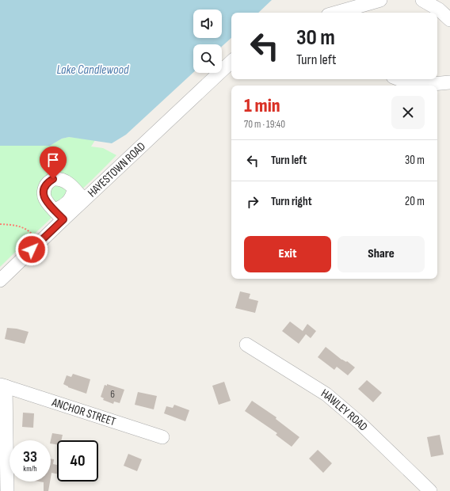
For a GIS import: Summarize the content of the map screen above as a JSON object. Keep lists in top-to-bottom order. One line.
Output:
{"streets":{"street":["HAYESTOWN ROAD","HAWLEY ROAD","ANCHOR STREET"]},"water":["Lake Candlewood"],"house_numbers":["6"],"page":{"turn":["30 m","Turn left"],"heading":["1 min","70 m · 19:40"],"list":[{"name":"Turn left","value":"30 m"},{"name":"Turn right","value":"20 m"}],"buttons":["Exit","Share"],"speed":"33 km/h","limit":"40"}}
